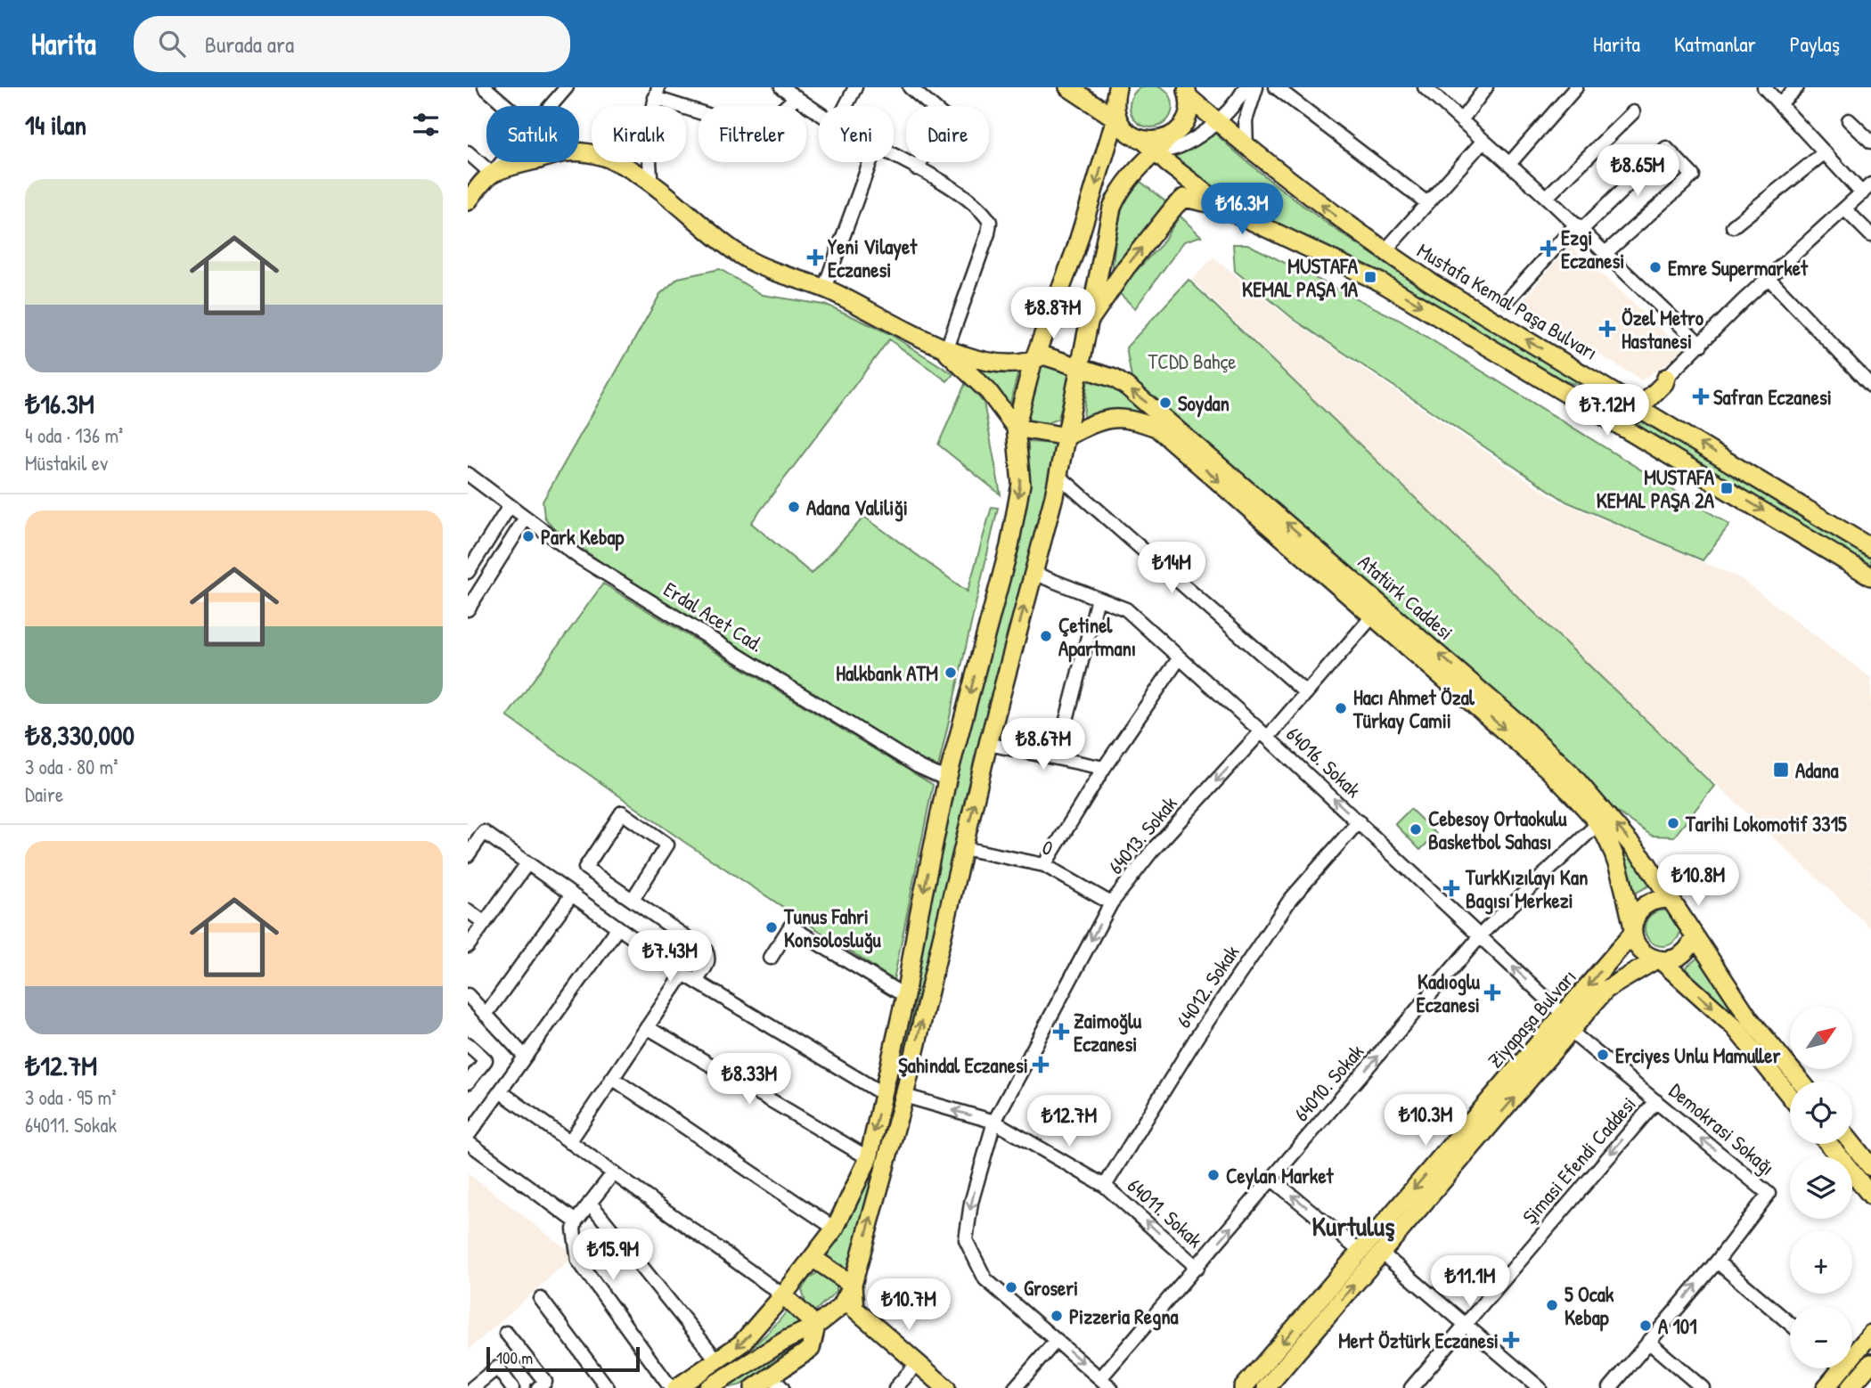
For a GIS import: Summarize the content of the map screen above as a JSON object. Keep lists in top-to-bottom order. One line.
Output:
{"streets":{"main road":["Mustafa Kemal Paşa Bulvarı","Atatürk Caddesi","Ziyapaşa Bulvarı"],"street":["Erdal Acet Cad.","64016. Sokak","64013. Sokak","0","64012. Sokak","64010. Sokak","Demokrasi Sokağı","Şimasi Efendi Caddesi","64011. Sokak"]},"crossings":[["Atatürk Caddesi","64013. Sokak"],["Atatürk Caddesi","Ziyapaşa Bulvarı"],["Atatürk Caddesi","64010. Sokak"],["64016. Sokak","64013. Sokak"],["64016. Sokak","64012. Sokak"],["64016. Sokak","Ziyapaşa Bulvarı"],["64016. Sokak","64010. Sokak"],["64013. Sokak","0"],["64013. Sokak","64010. Sokak"],["64013. Sokak","64011. Sokak"],["64012. Sokak","64011. Sokak"],["Ziyapaşa Bulvarı","Demokrasi Sokağı"],["64010. Sokak","64011. Sokak"],["Demokrasi Sokağı","Şimasi Efendi Caddesi"]],"one_way":["64013. Sokak","64010. Sokak","Şimasi Efendi Caddesi","64011. Sokak"],"districts":["Kurtuluş"],"parks":["TCDD Bahçe"],"places":{"health":["Ezgi Eczanesi","Yeni Vilayet Eczanesi","Özel Metro Hastanesi","Safran Eczanesi","TurkKızılayı Kan Bagısı Merkezi","Kadıoglu Eczanesi","Zaimoğlu Eczanesi","Şahindal Eczanesi","Mert Öztürk Eczanesi"],"other":["Emre Supermarket","Soydan","Adana Valiliği","Park Kebap","Çetinel Apartmanı","Halkbank ATM","Hacı Ahmet Özal Türkay Camii","Tarihi Lokomotif 3315","Cebesoy Ortaokulu Basketbol Sahası","Tunus Fahri Konsolosluğu","Erciyes Unlu Mamuller","Ceylan Market","Groseri","5 Ocak Kebap","Pizzeria Regna","A 101"],"transit":["MUSTAFA KEMAL PAŞA 1A","MUSTAFA KEMAL PAŞA 2A","Adana"]},"scale_bar":"100 m","north":"top right","page":{"header":"Harita","search":"Burada ara","nav":["Harita","Katmanlar","Paylaş"],"heading":"14 ilan","chip":["Satılık","Kiralık","Filtreler","Yeni","Daire"],"price":["₺8.65M","₺16.3M","₺8.87M","₺7.12M","₺14M","₺8.67M","₺10.8M","₺7.43M","₺8.33M","₺10.3M","₺12.7M","₺15.9M","₺11.1M","₺10.7M"],"list":[{"name":"₺16.3M","note":"4 oda · 136 m² · Müstakil ev"},{"name":"₺8,330,000","note":"3 oda · 80 m² · Daire"},{"name":"₺12.7M","note":"3 oda · 95 m² · 64011. Sokak"}],"map_buttons":["+","−"],"scale":"100 m"}}
